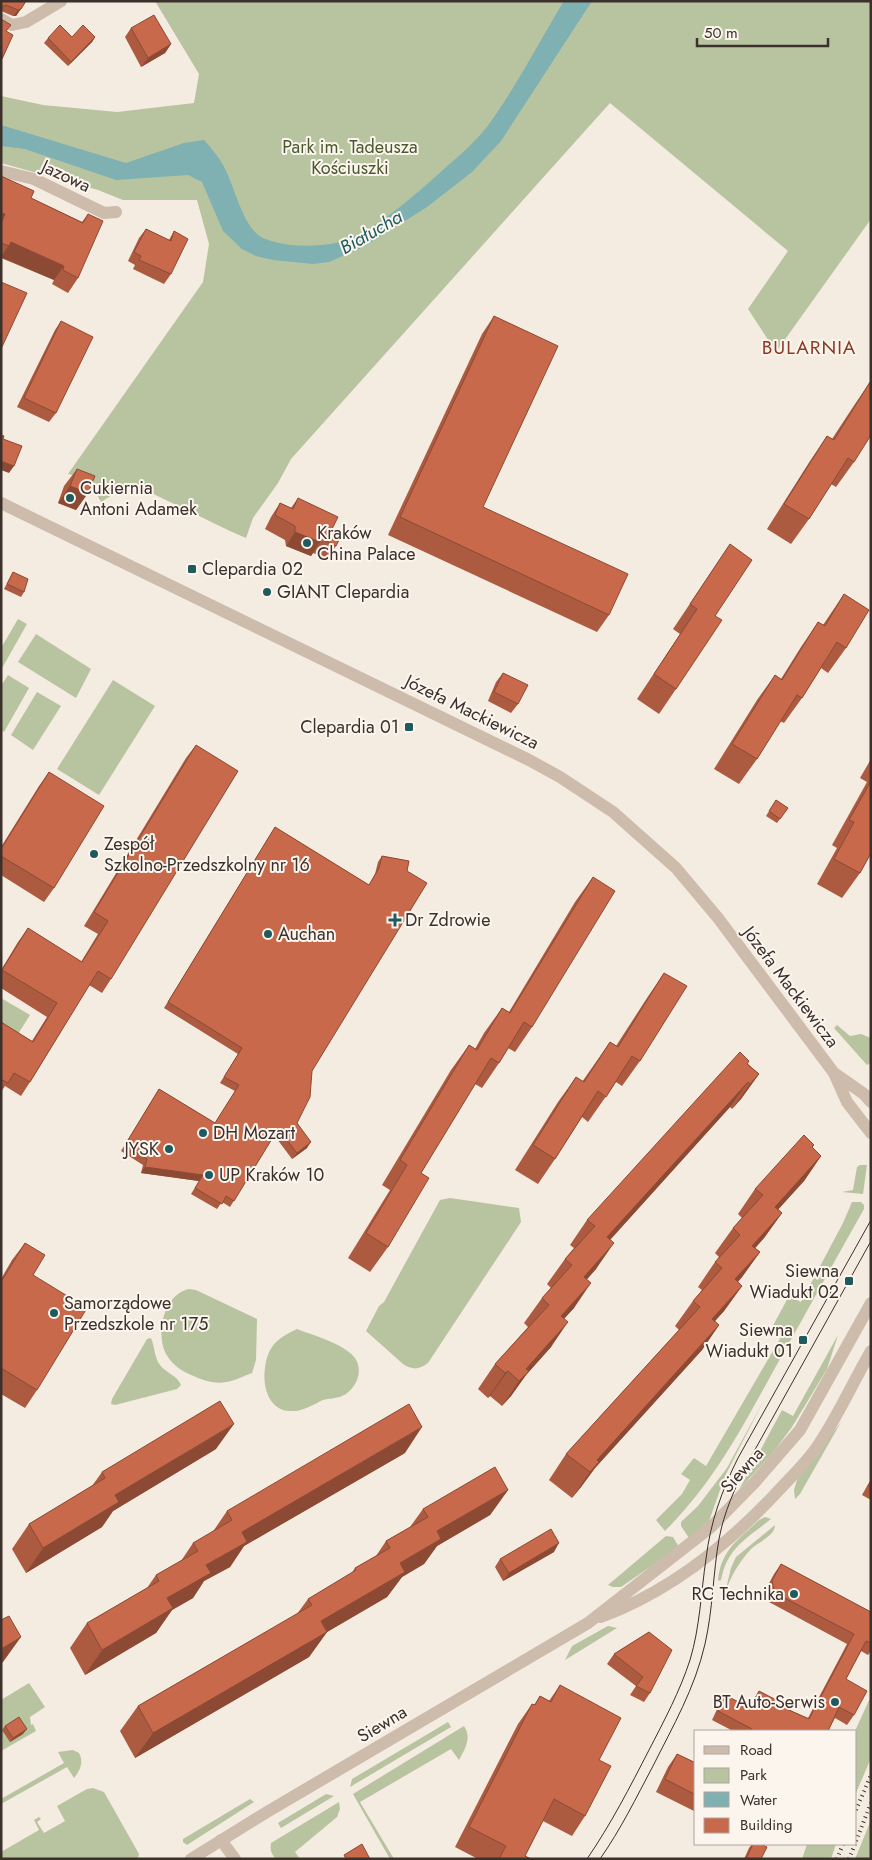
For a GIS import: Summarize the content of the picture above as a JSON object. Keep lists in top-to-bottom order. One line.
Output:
{"streets":{"street":["Jazowa","Józefa Mackiewicza","Siewna"]},"districts":["BULARNIA"],"water":["Białucha"],"parks":["Park im. Tadeusza Kościuszki"],"places":{"other":["Cukiernia Antoni Adamek","Kraków China Palace","GIANT Clepardia","Zespół Szkolno-Przedszkolny nr 16","Auchan","DH Mozart","JYSK","UP Kraków 10","Samorządowe Przedszkole nr 175","RC Technika","BT Auto-Serwis"],"transit":["Clepardia 02","Clepardia 01","Siewna Wiadukt 02","Siewna Wiadukt 01"],"health":["Dr Zdrowie"]},"legend":["Road","Park","Water","Building"],"scale_bar":"50 m"}
